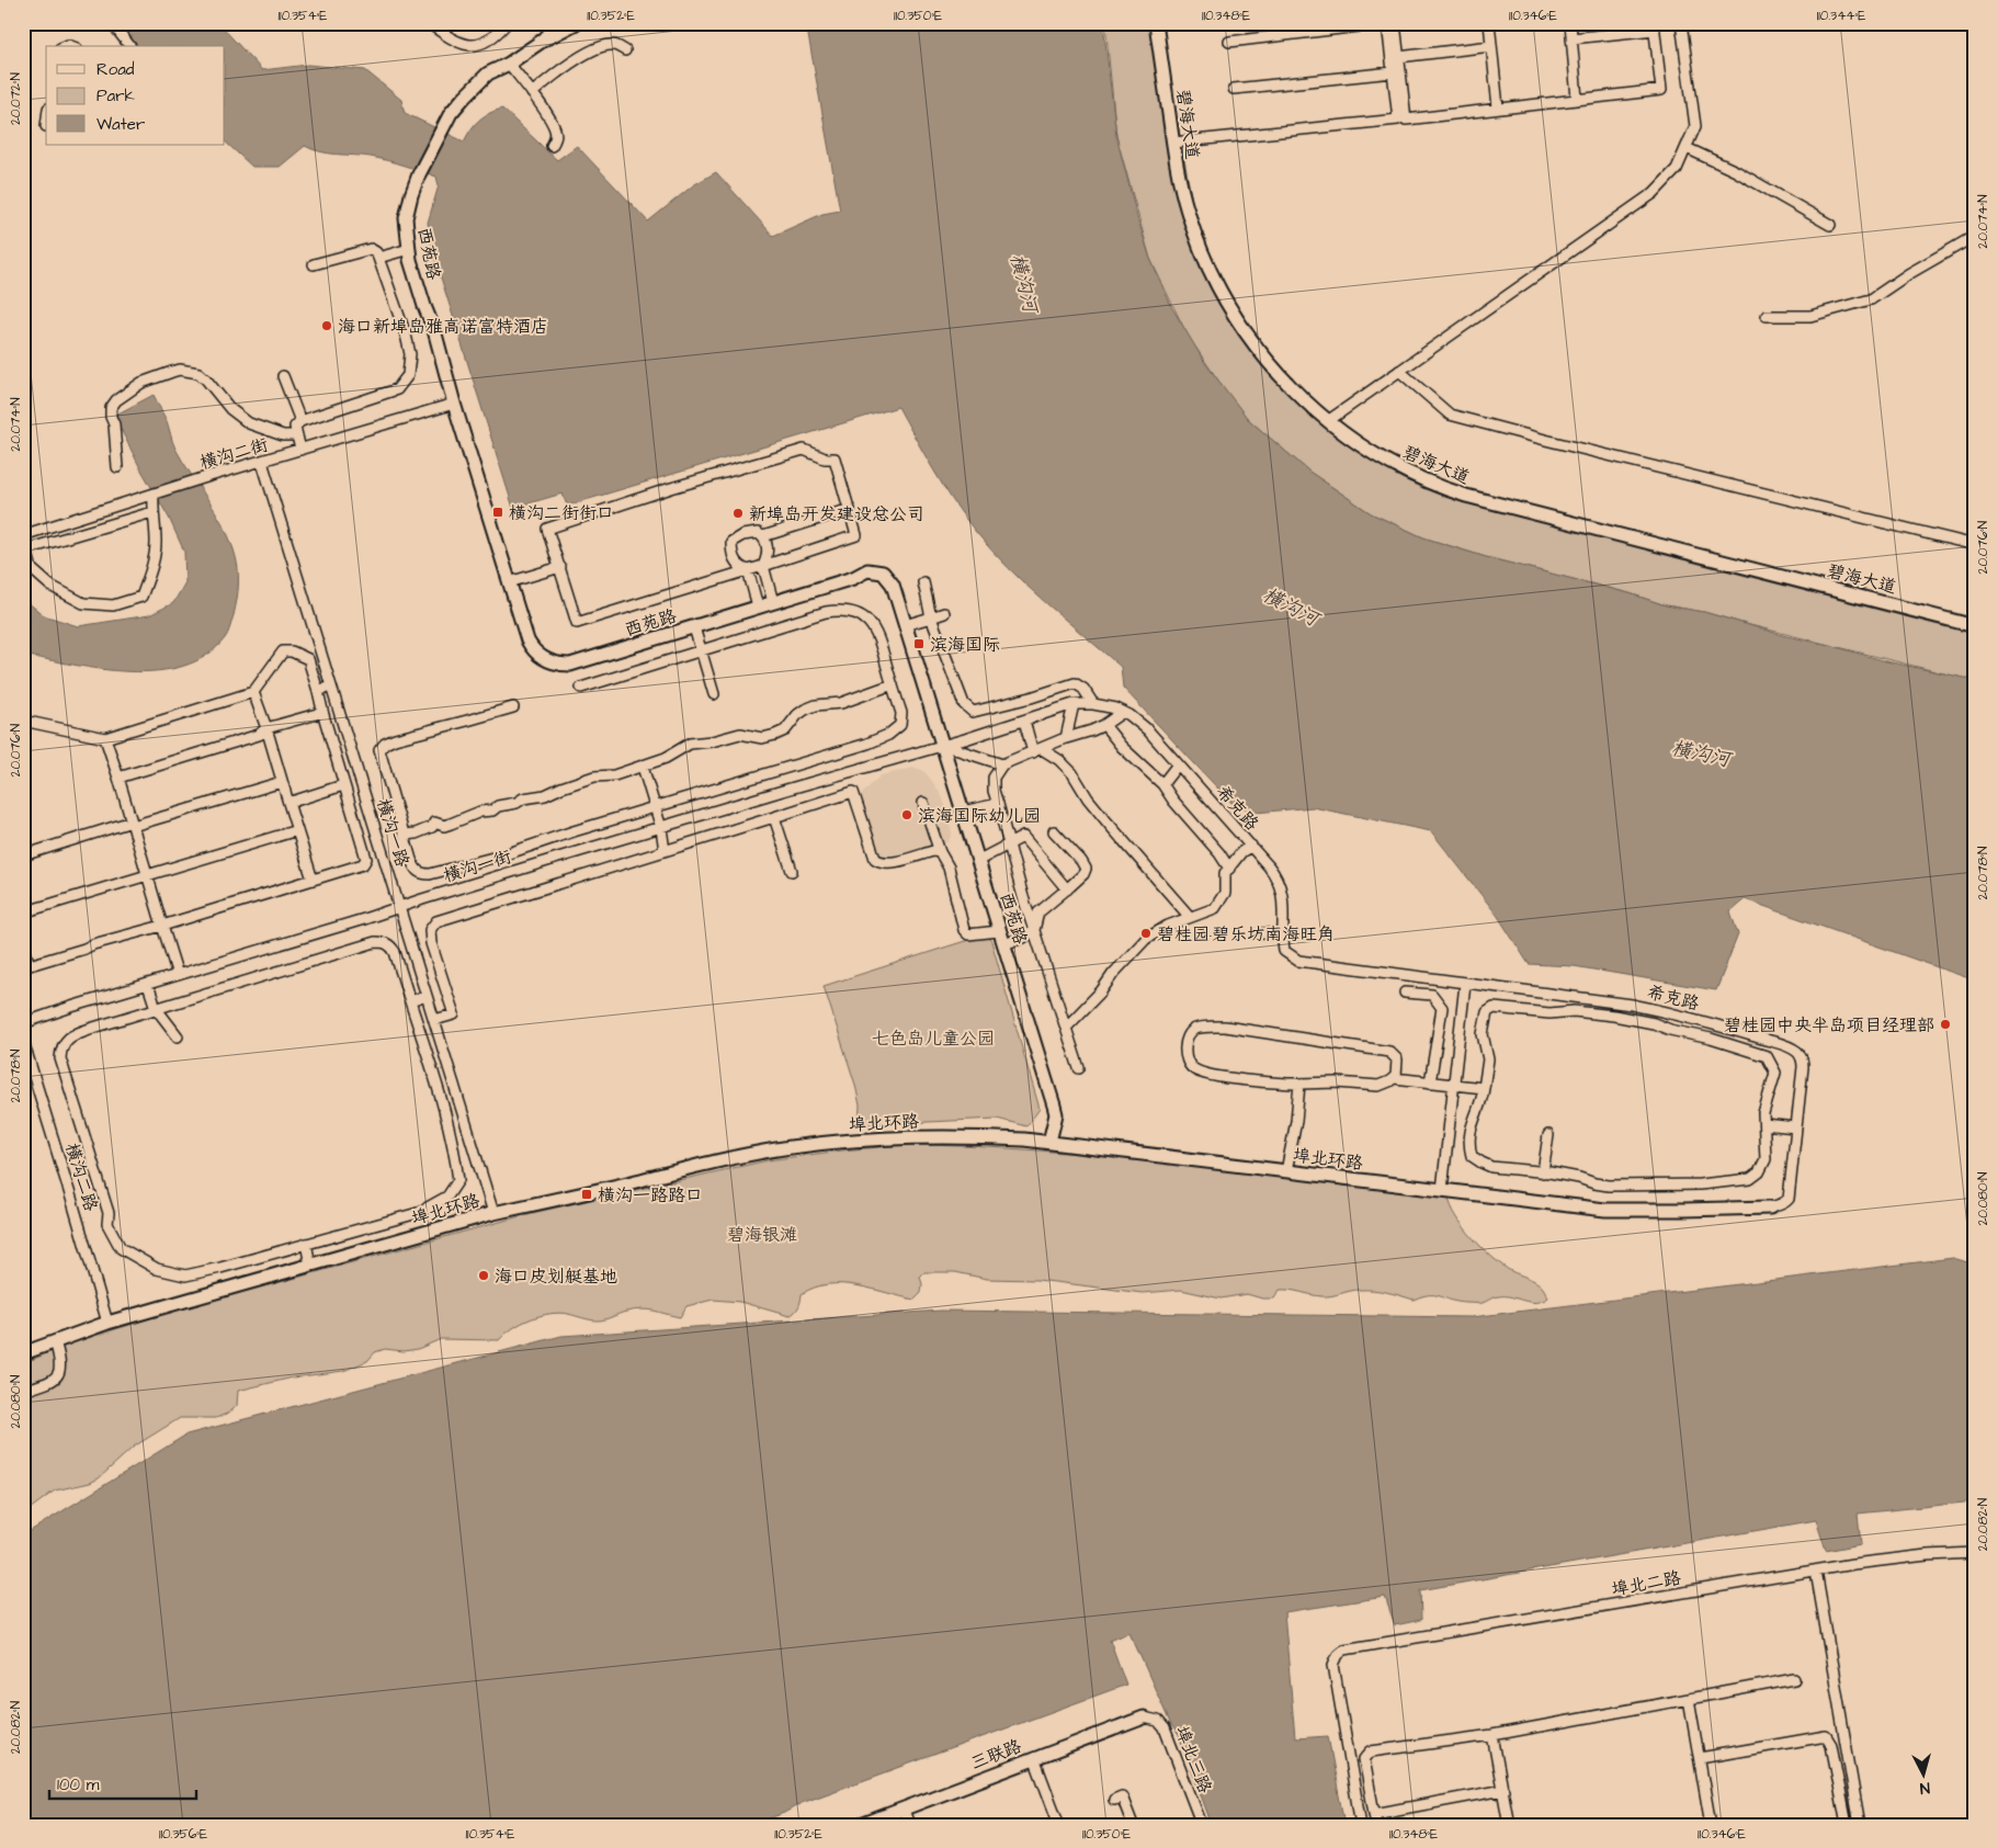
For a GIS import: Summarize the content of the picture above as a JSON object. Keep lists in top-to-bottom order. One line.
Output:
{"streets":{"main road":["碧海大道","西苑路","埠北环路","三联路"],"street":["横沟二街","希克路","横沟一路","横沟一街","横沟二路","埠北二路","埠北三路"]},"crossings":[["西苑路","横沟二街"],["西苑路","希克路"],["西苑路","横沟一街"],["西苑路","埠北环路"],["横沟二街","横沟一路"],["希克路","横沟一街"],["希克路","埠北环路"],["横沟一路","横沟一街"],["横沟一路","埠北环路"],["埠北环路","横沟二路"],["三联路","埠北三路"]],"water":["横沟河"],"parks":["七色岛儿童公园","碧海银滩"],"places":{"other":["海口新埠岛雅高诺富特酒店","新埠岛开发建设总公司","滨海国际幼儿园","碧桂园·碧乐坊南海旺角","碧桂园中央半岛项目经理部","海口皮划艇基地"],"transit":["横沟二街街口","滨海国际","横沟一路路口"]},"legend":["Road","Park","Water"],"scale_bar":"100 m","north":"bottom","coordinates":["110.354°E","110.352°E","110.350°E","110.348°E","110.346°E","110.344°E","20.072°N","20.074°N","20.076°N","20.078°N","20.080°N","20.082°N","110.356°E"]}
